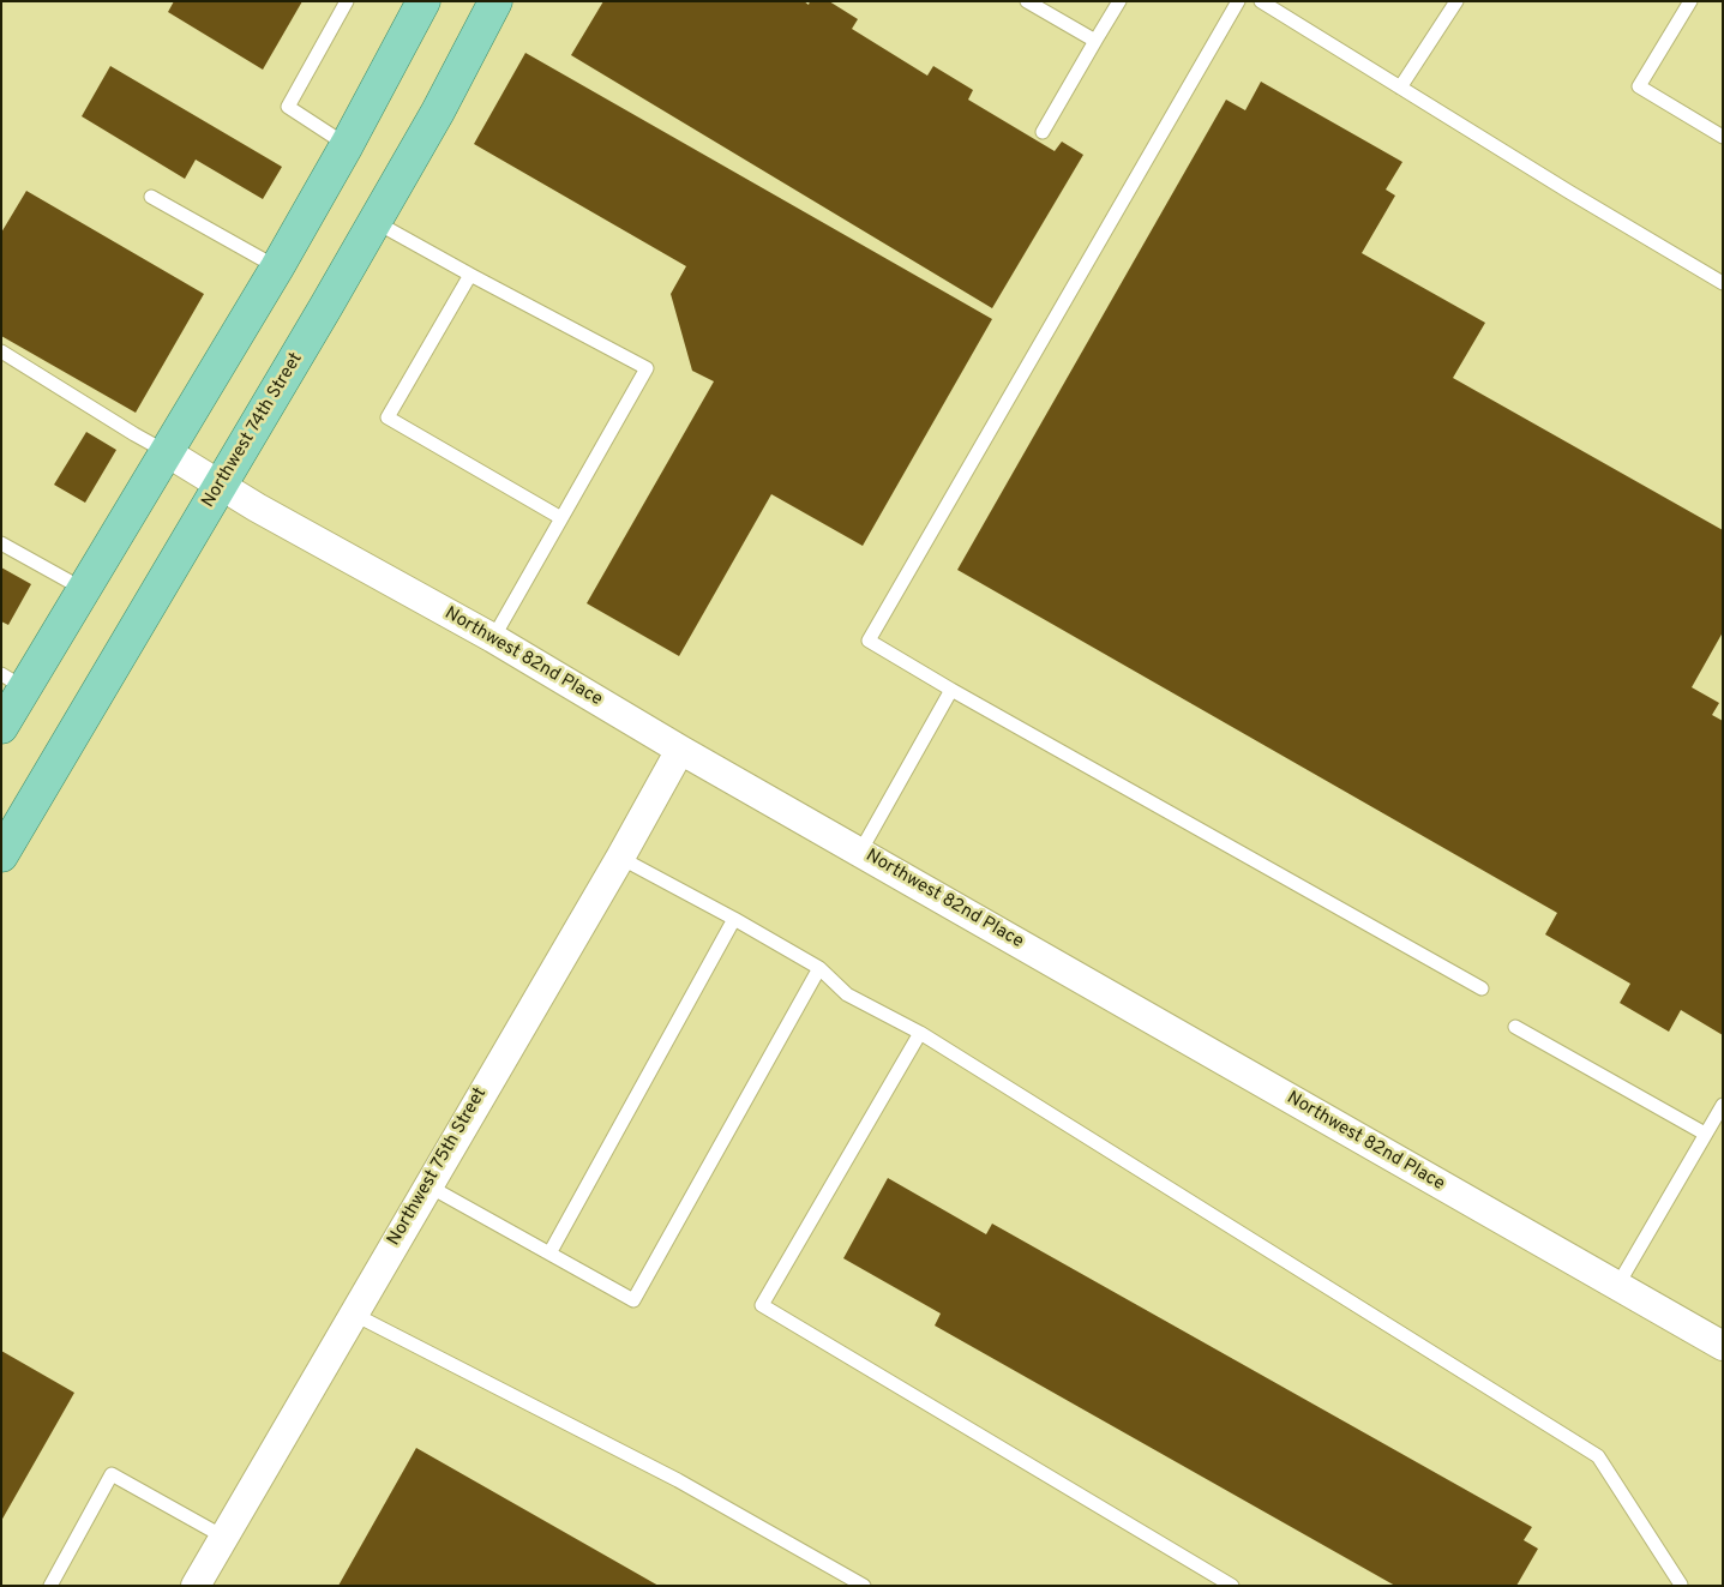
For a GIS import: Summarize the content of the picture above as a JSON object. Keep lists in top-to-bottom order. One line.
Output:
{"streets":{"main road":["Northwest 74th Street"],"street":["Northwest 82nd Place","Northwest 75th Street"]},"crossings":[["Northwest 74th Street","Northwest 82nd Place"],["Northwest 82nd Place","Northwest 75th Street"]]}
